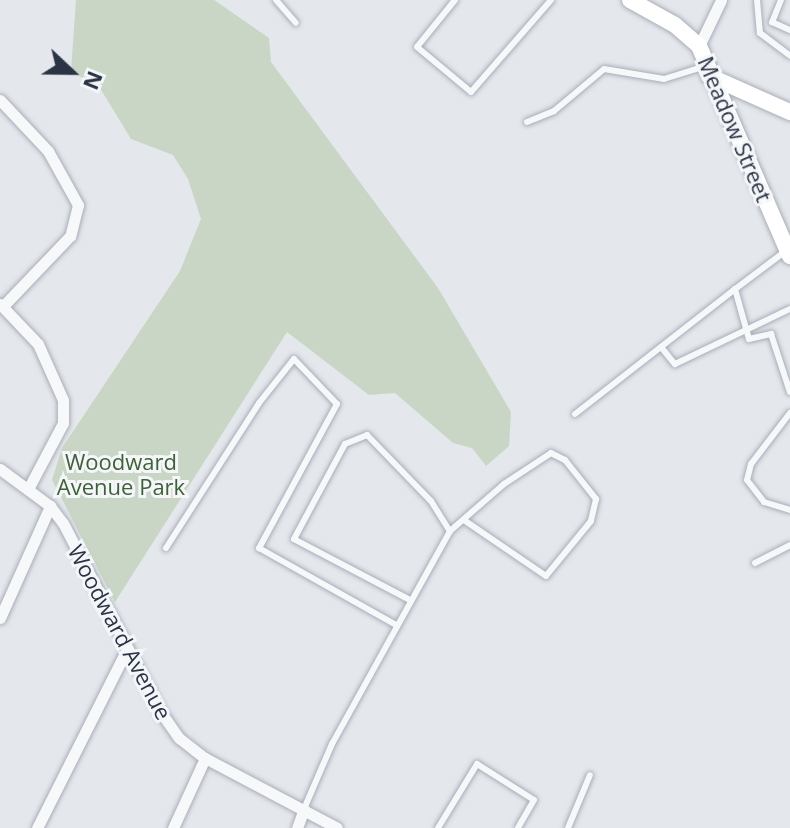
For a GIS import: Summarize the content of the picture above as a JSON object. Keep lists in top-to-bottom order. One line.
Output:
{"streets":{"main road":["Meadow Street"],"street":["Woodward Avenue"]},"parks":["Woodward Avenue Park"],"north":"right"}
